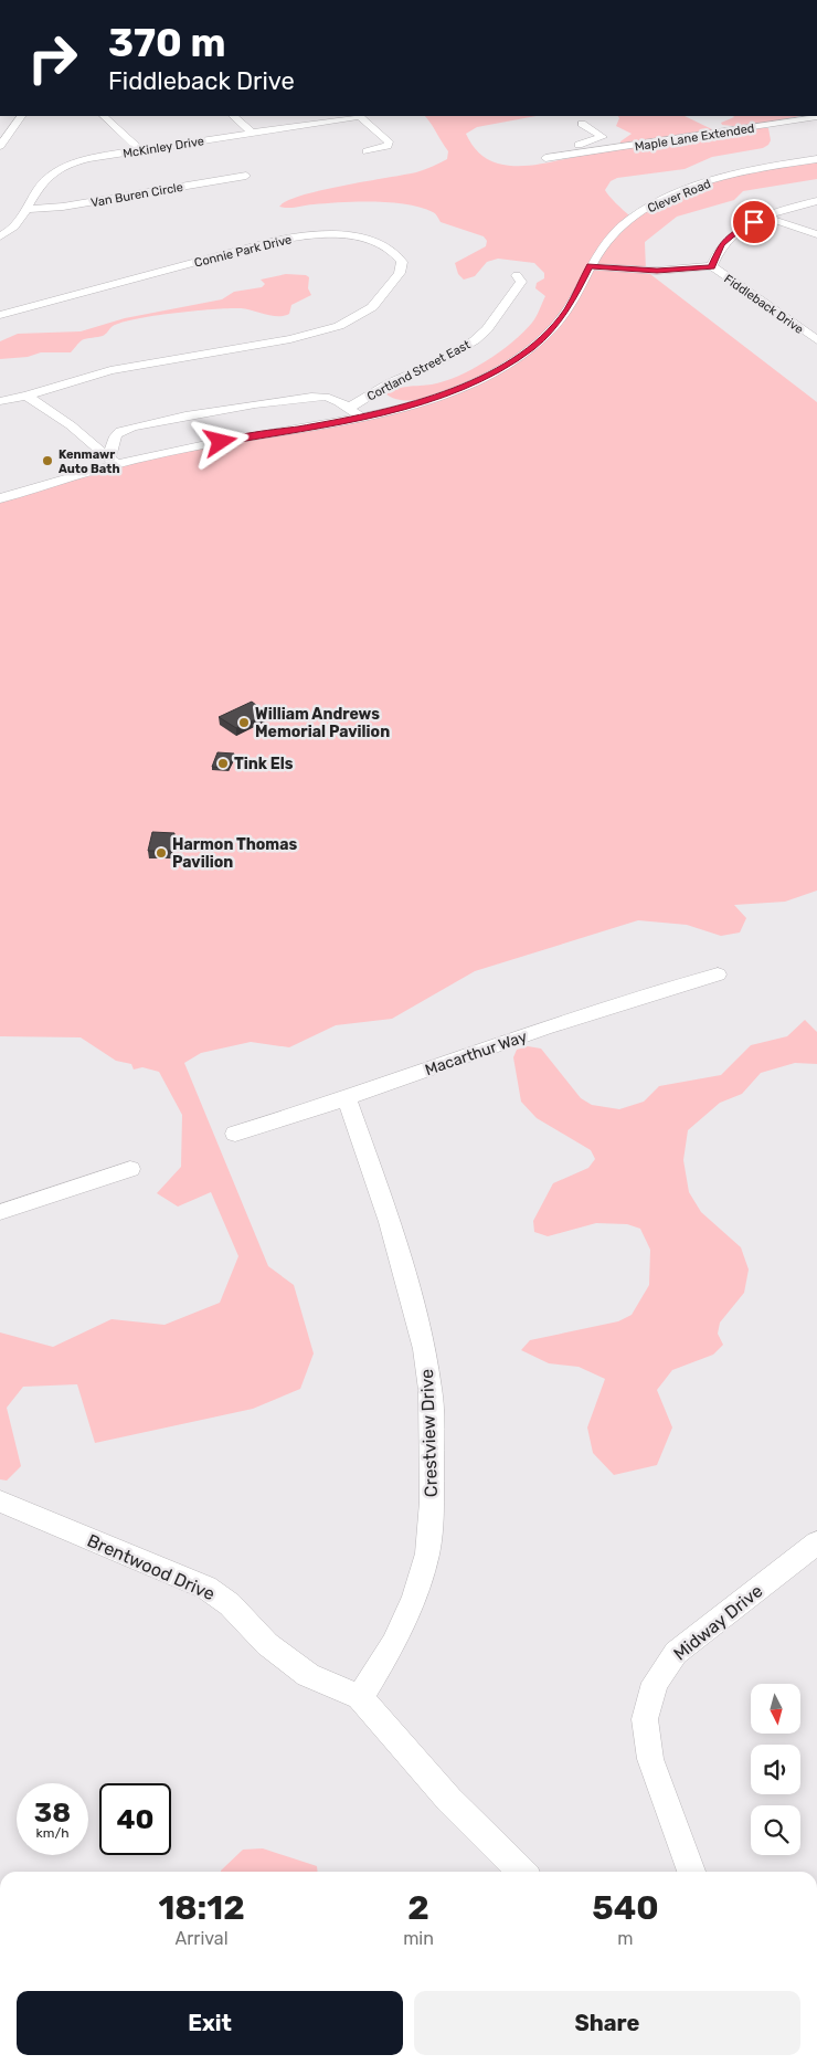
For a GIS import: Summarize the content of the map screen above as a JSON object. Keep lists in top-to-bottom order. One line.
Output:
{"streets":{"street":["Maple Lane Extended","McKinley Drive","Van Buren Circle","Clever Road","Connie Park Drive","Fiddleback Drive","Cortland Street East","Macarthur Way","Crestview Drive","Brentwood Drive","Midway Drive"]},"crossings":[["McKinley Drive","Van Buren Circle"],["Clever Road","Fiddleback Drive"],["Macarthur Way","Crestview Drive"],["Crestview Drive","Brentwood Drive"]],"places":["Kenmawr Auto Bath","William Andrews Memorial Pavilion","Tink Els","Harmon Thomas Pavilion"],"north":"bottom","page":{"turn":["370 m","Fiddleback Drive"],"speed":"38 km/h","limit":"40","eta":["18:12","Arrival","2","min","540","m"],"buttons":["Exit","Share"]}}
